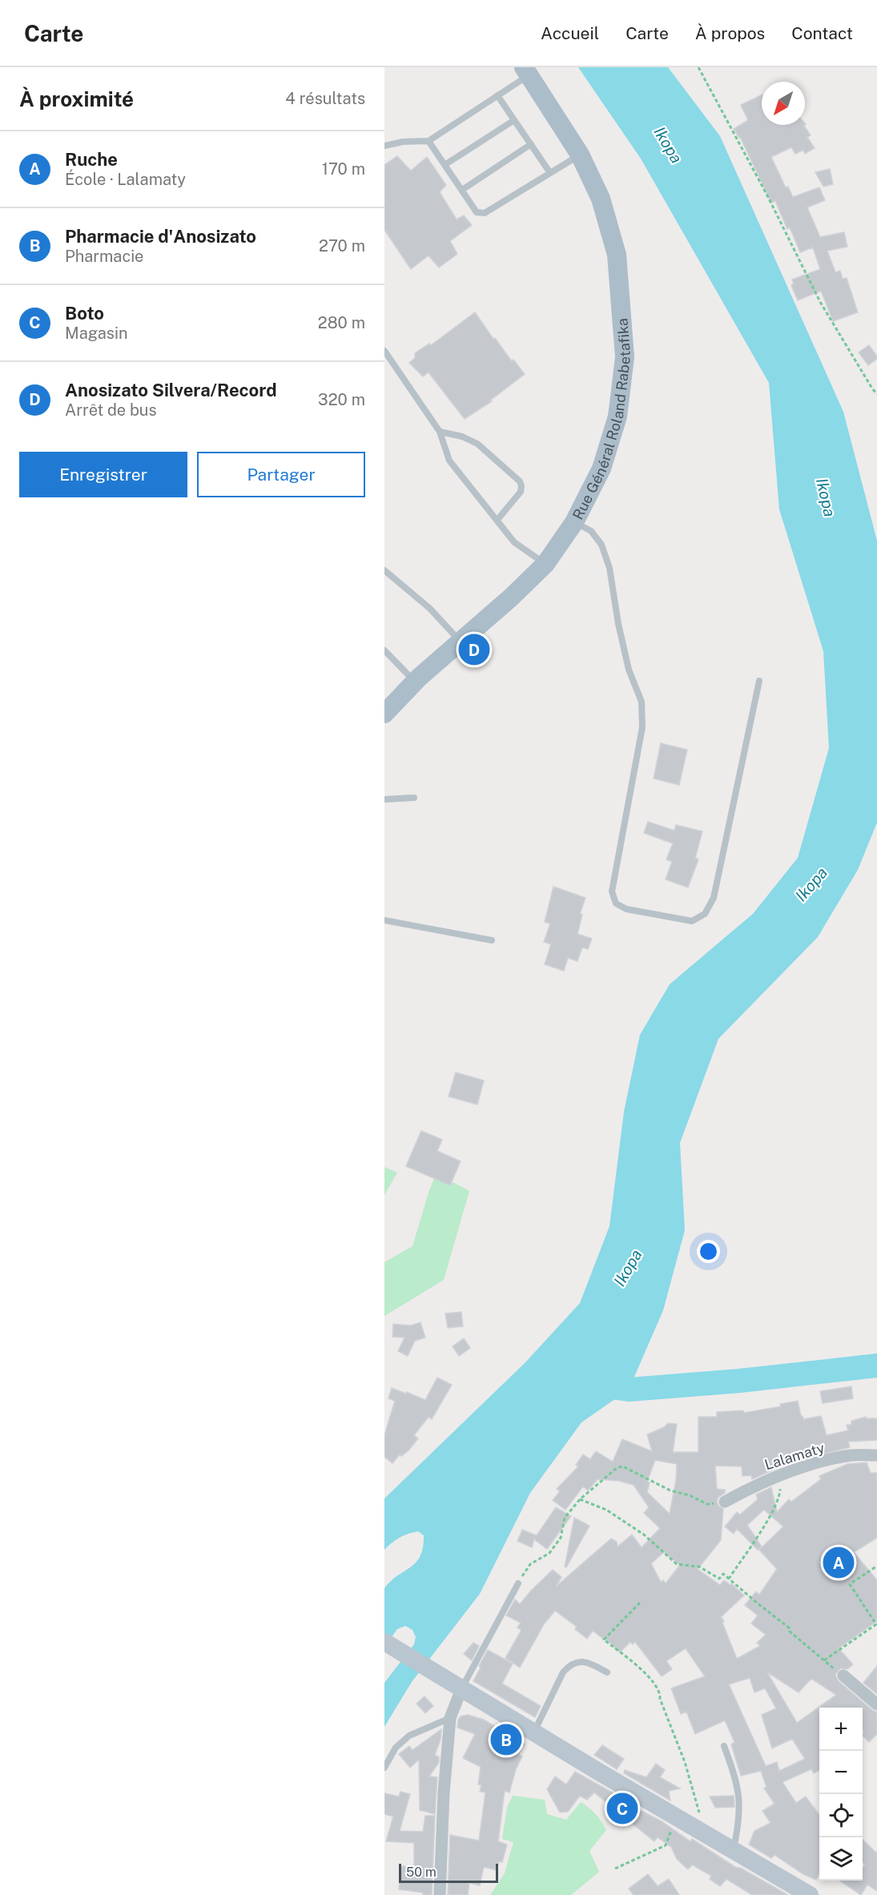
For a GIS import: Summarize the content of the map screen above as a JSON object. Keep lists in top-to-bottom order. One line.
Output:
{"streets":{"main road":["Rue Général Roland Rabetafika"],"street":["Lalamaty"]},"water":["Ikopa"],"scale_bar":"50 m","north":"bottom left","page":{"header":"Carte","nav":["Accueil","Carte","À propos","Contact"],"heading":["À proximité","4 résultats"],"list":[{"mark":"A","name":"Ruche","note":"École · Lalamaty","value":"170 m"},{"mark":"B","name":"Pharmacie d'Anosizato","note":"Pharmacie","value":"270 m"},{"mark":"C","name":"Boto","note":"Magasin","value":"280 m"},{"mark":"D","name":"Anosizato Silvera/Record","note":"Arrêt de bus","value":"320 m"}],"buttons":["Enregistrer","Partager"],"pins":["D","A","B","C"],"map_buttons":["+","−"],"scale":"50 m"}}
